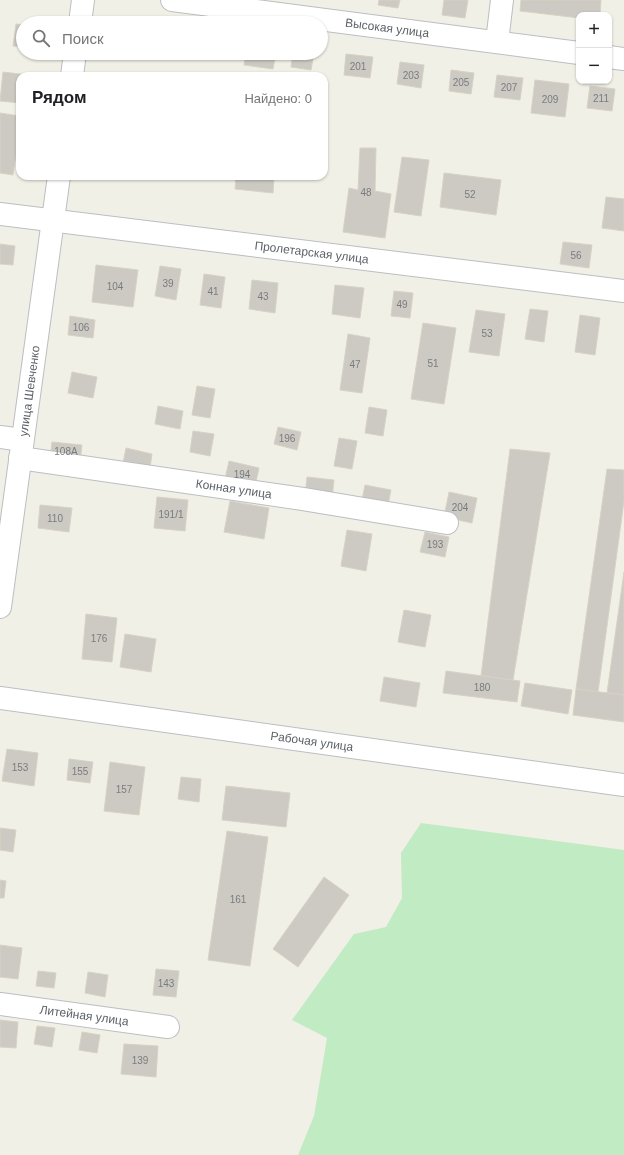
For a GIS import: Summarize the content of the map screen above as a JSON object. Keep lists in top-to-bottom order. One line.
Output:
{"streets":{"street":["Высокая улица","Пролетарская улица","улица Шевченко","Конная улица","Рабочая улица","Литейная улица"]},"crossings":[["Пролетарская улица","улица Шевченко"],["улица Шевченко","Конная улица"]],"house_numbers":["201","203","205","207","211","209","48","52","56","39","104","41","43","49","106","53","51","47","196","108А","194","204","191/1","110","193","176","180","153","155","157","161","143","139"],"page":{"map_buttons":["+","−"],"search":"Поиск","heading":["Рядом","Найдено: 0"]}}
